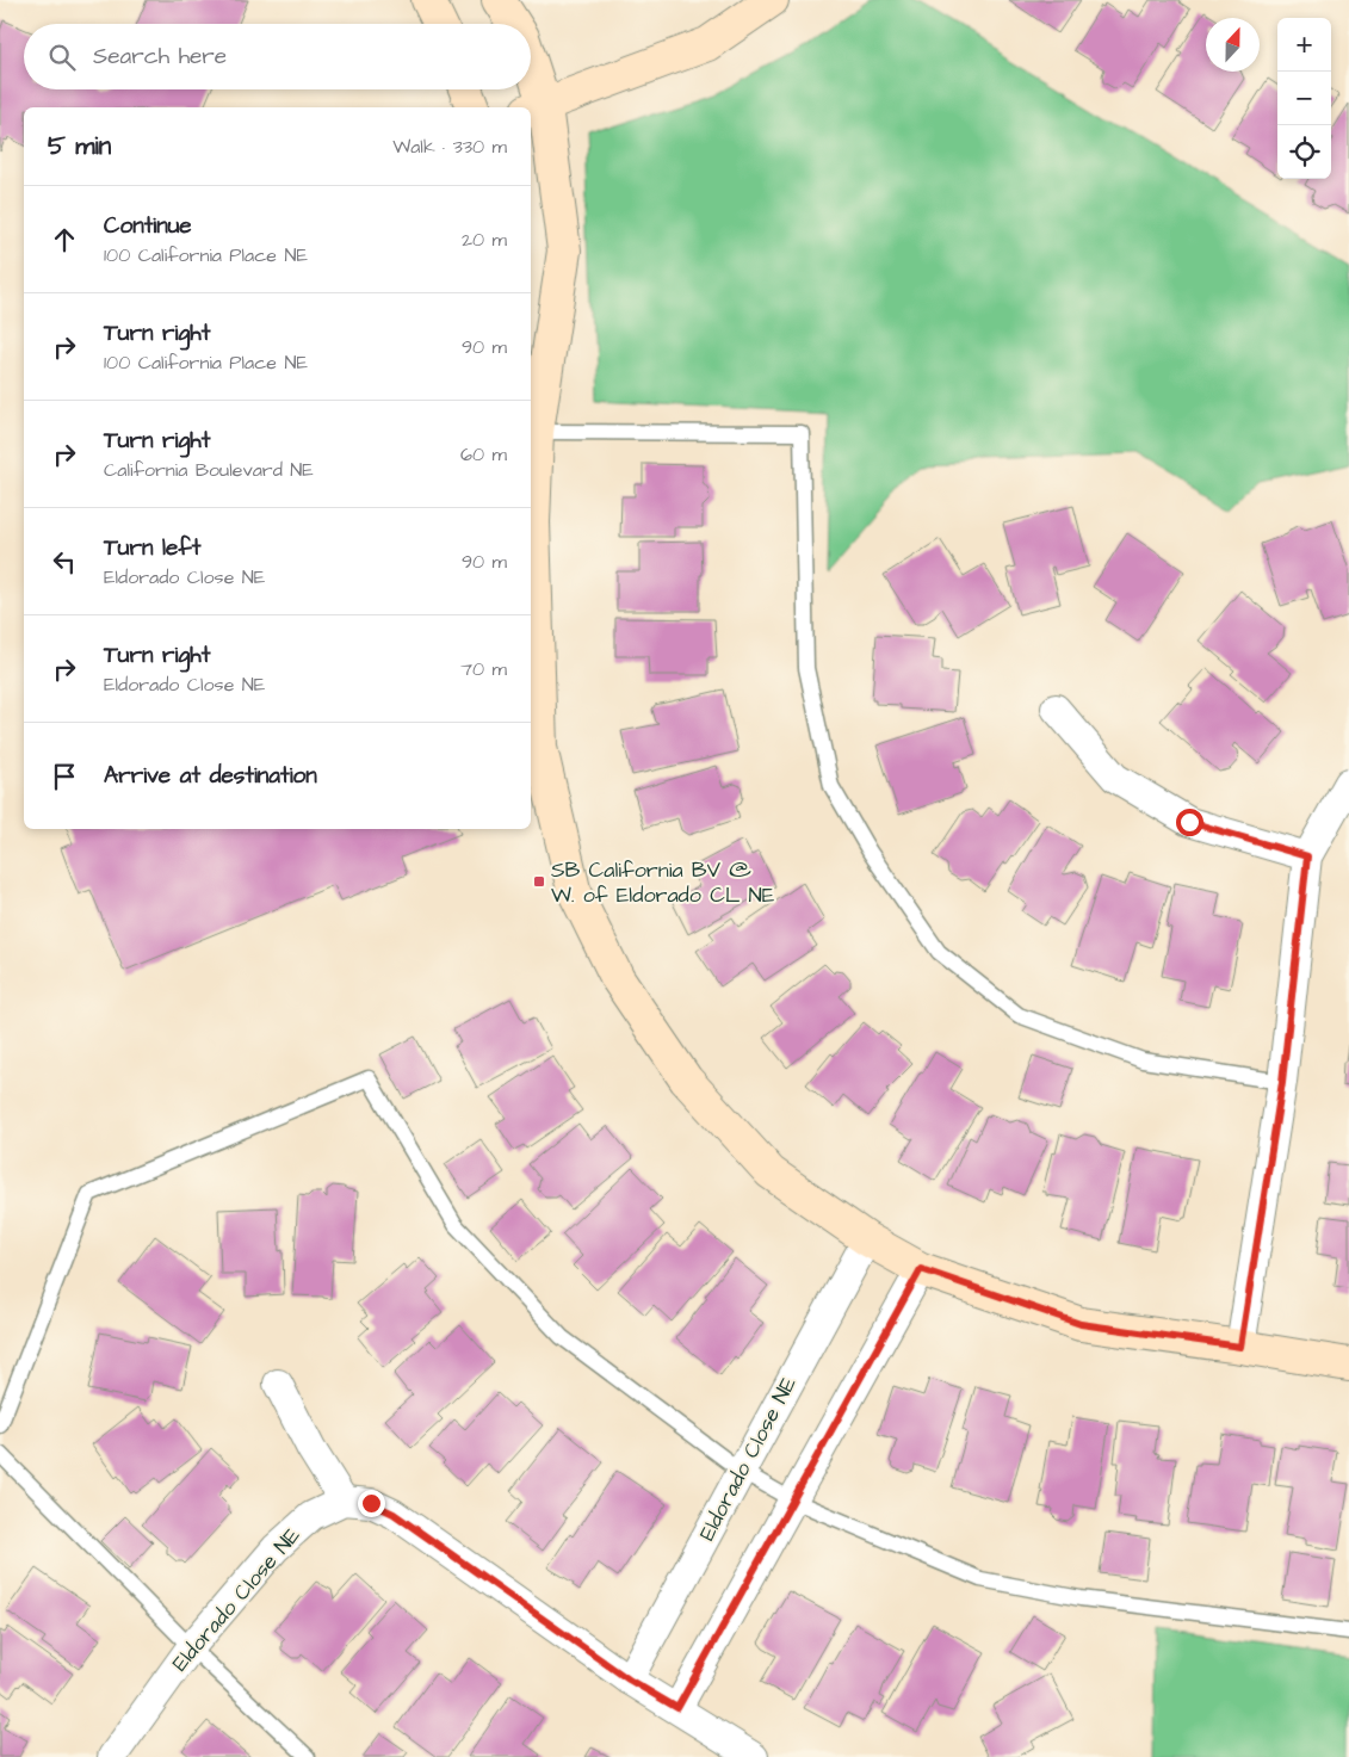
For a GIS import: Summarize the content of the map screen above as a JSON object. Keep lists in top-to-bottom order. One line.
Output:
{"streets":{"street":["Eldorado Close NE"]},"places":{"transit":["SB California BV @ W. of Eldorado CL NE"]},"north":"top","page":{"map_buttons":["+","−"],"search":"Search here","heading":["5 min","Walk · 330 m"],"list":[["Continue","100 California Place NE","20 m"],["Turn right","100 California Place NE","90 m"],["Turn right","California Boulevard NE","60 m"],["Turn left","Eldorado Close NE","90 m"],["Turn right","Eldorado Close NE","70 m"],"Arrive at destination"]}}
